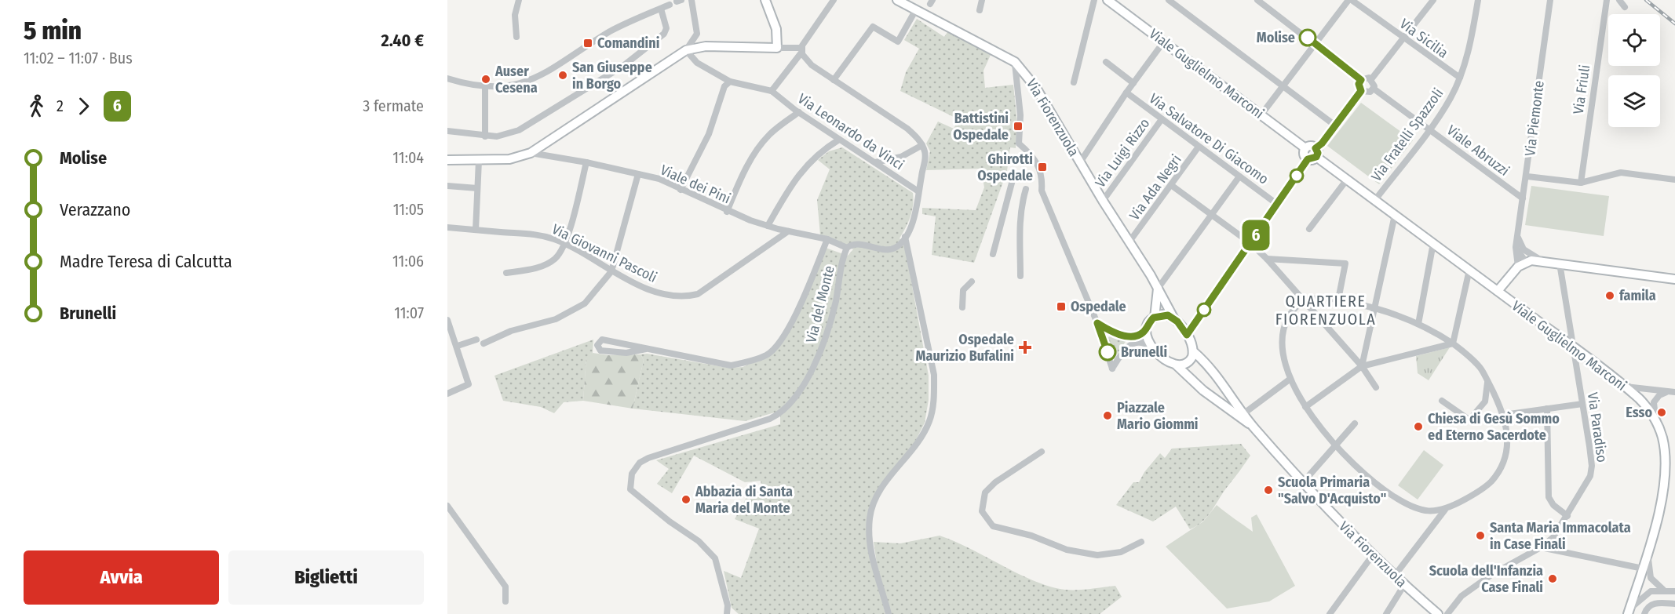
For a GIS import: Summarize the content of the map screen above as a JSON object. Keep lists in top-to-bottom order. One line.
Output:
{"streets":{"street":["Via Sicilia","Viale Guglielmo Marconi","Via Friuli","Via Fiorenzuola","Via Piemonte","Via Leonardo da Vinci","Via Fratelli Spazzoli","Via Salvatore Di Giacomo","Viale Abruzzi","Via Luigi Rizzo","Viale dei Pini","Via Ada Negri","Via Giovanni Pascoli","Via del Monte","Via Paradiso"]},"crossings":[["Via Sicilia","Via Fratelli Spazzoli"],["Viale Guglielmo Marconi","Via Fratelli Spazzoli"],["Viale Guglielmo Marconi","Via Paradiso"],["Via Fiorenzuola","Via Luigi Rizzo"],["Via Fiorenzuola","Via Ada Negri"],["Via Piemonte","Viale Abruzzi"],["Via Fratelli Spazzoli","Viale Abruzzi"],["Via Salvatore Di Giacomo","Via Luigi Rizzo"],["Via Salvatore Di Giacomo","Via Ada Negri"],["Viale dei Pini","Via Giovanni Pascoli"],["Viale dei Pini","Via del Monte"]],"districts":["QUARTIERE FIORENZUOLA"],"places":{"other":["Molise","San Giuseppe in Borgo","Auser Cesena","famila","Brunelli","Esso","Piazzale Mario Giommi","Chiesa di Gesù Sommo ed Eterno Sacerdote","Scuola Primaria \"Salvo D'Acquisto\"","Abbazia di Santa Maria del Monte","Santa Maria Immacolata in Case Finali","Scuola dell'Infanzia Case Finali"],"transit":["Comandini","Battistini Ospedale","Ghirotti Ospedale","Ospedale"],"health":["Ospedale Maurizio Bufalini"]},"lines":["bus line 6"],"page":{"heading":["5 min","11:02 – 11:07 · Bus","2.40 €"],"on_map":"6","legs":["2","6","3 fermate"],"list":[{"name":"Molise","value":"11:04"},{"name":"Verazzano","value":"11:05"},{"name":"Madre Teresa di Calcutta","value":"11:06"},{"name":"Brunelli","value":"11:07"}],"buttons":["Avvia","Biglietti"]}}
